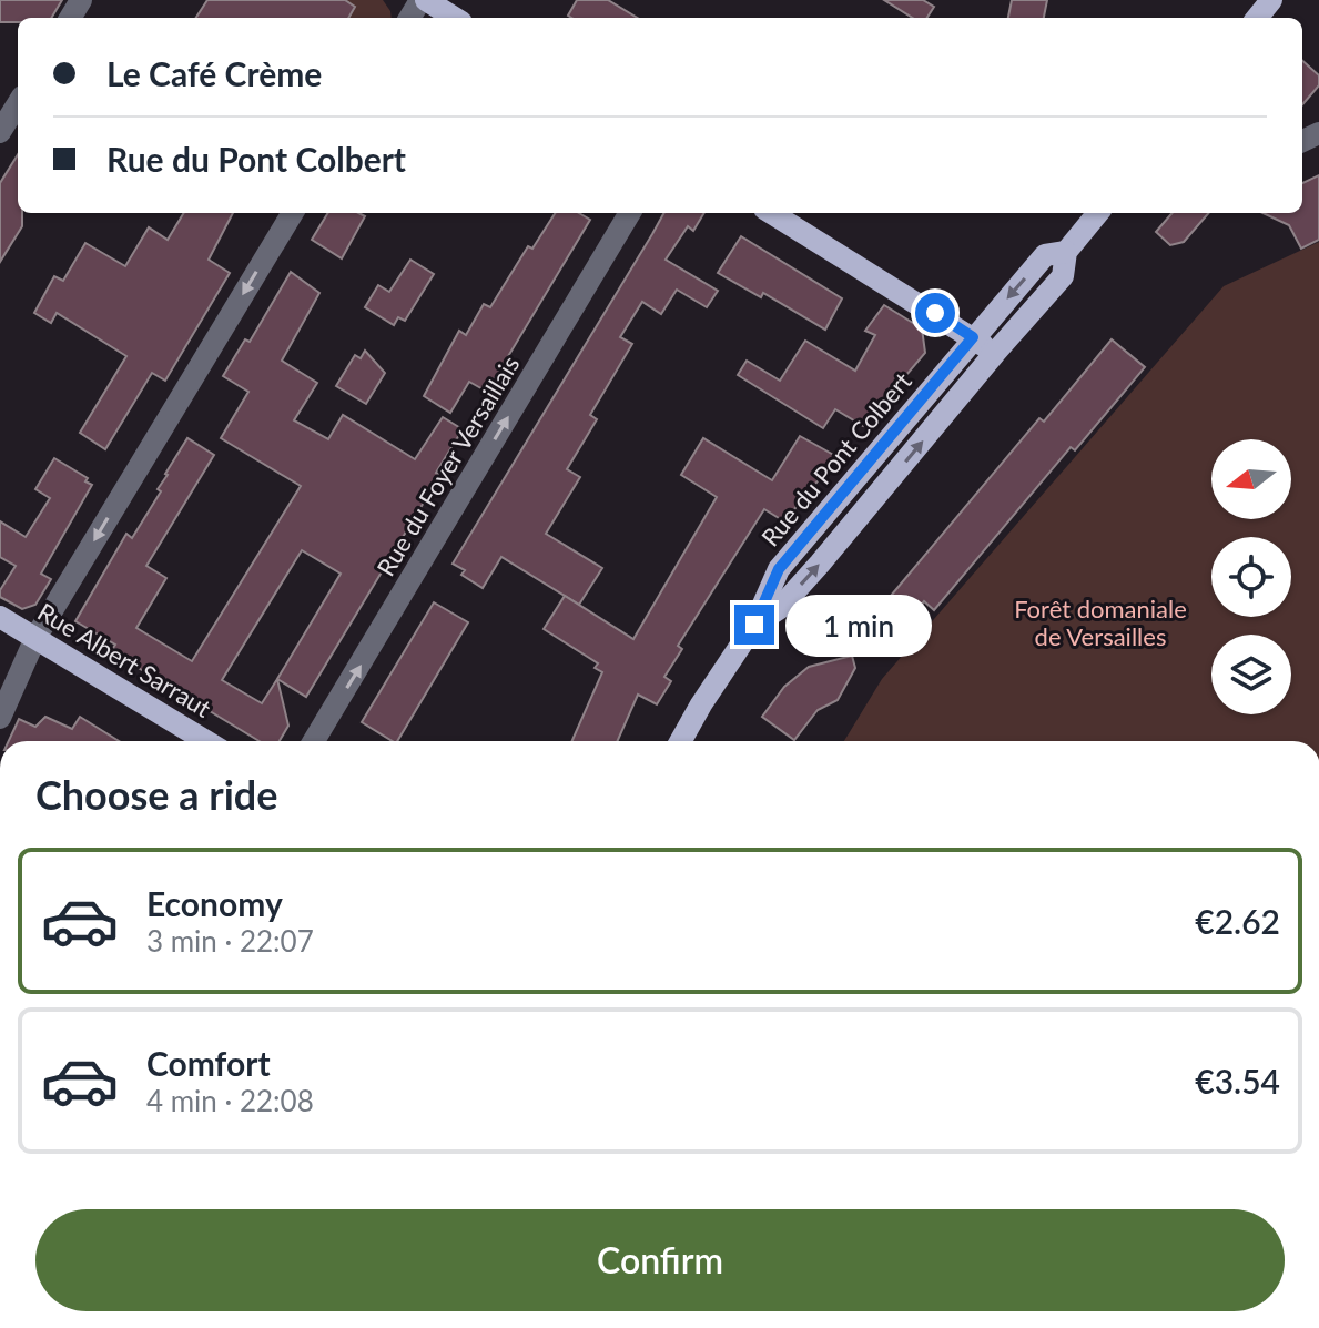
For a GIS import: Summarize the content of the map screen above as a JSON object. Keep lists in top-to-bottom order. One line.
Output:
{"streets":{"main road":["Rue du Pont Colbert","Rue Albert Sarraut"],"street":["Rue du Foyer Versaillais"]},"one_way":["Rue du Foyer Versaillais"],"parks":["Forêt domaniale de Versailles"],"north":"left","page":{"banner":["Le Café Crème","Rue du Pont Colbert"],"bubble":"1 min","heading":"Choose a ride","list":[{"name":"Economy","note":"3 min · 22:07","value":"€2.62"},{"name":"Comfort","note":"4 min · 22:08","value":"€3.54"}],"buttons":"Confirm"}}
